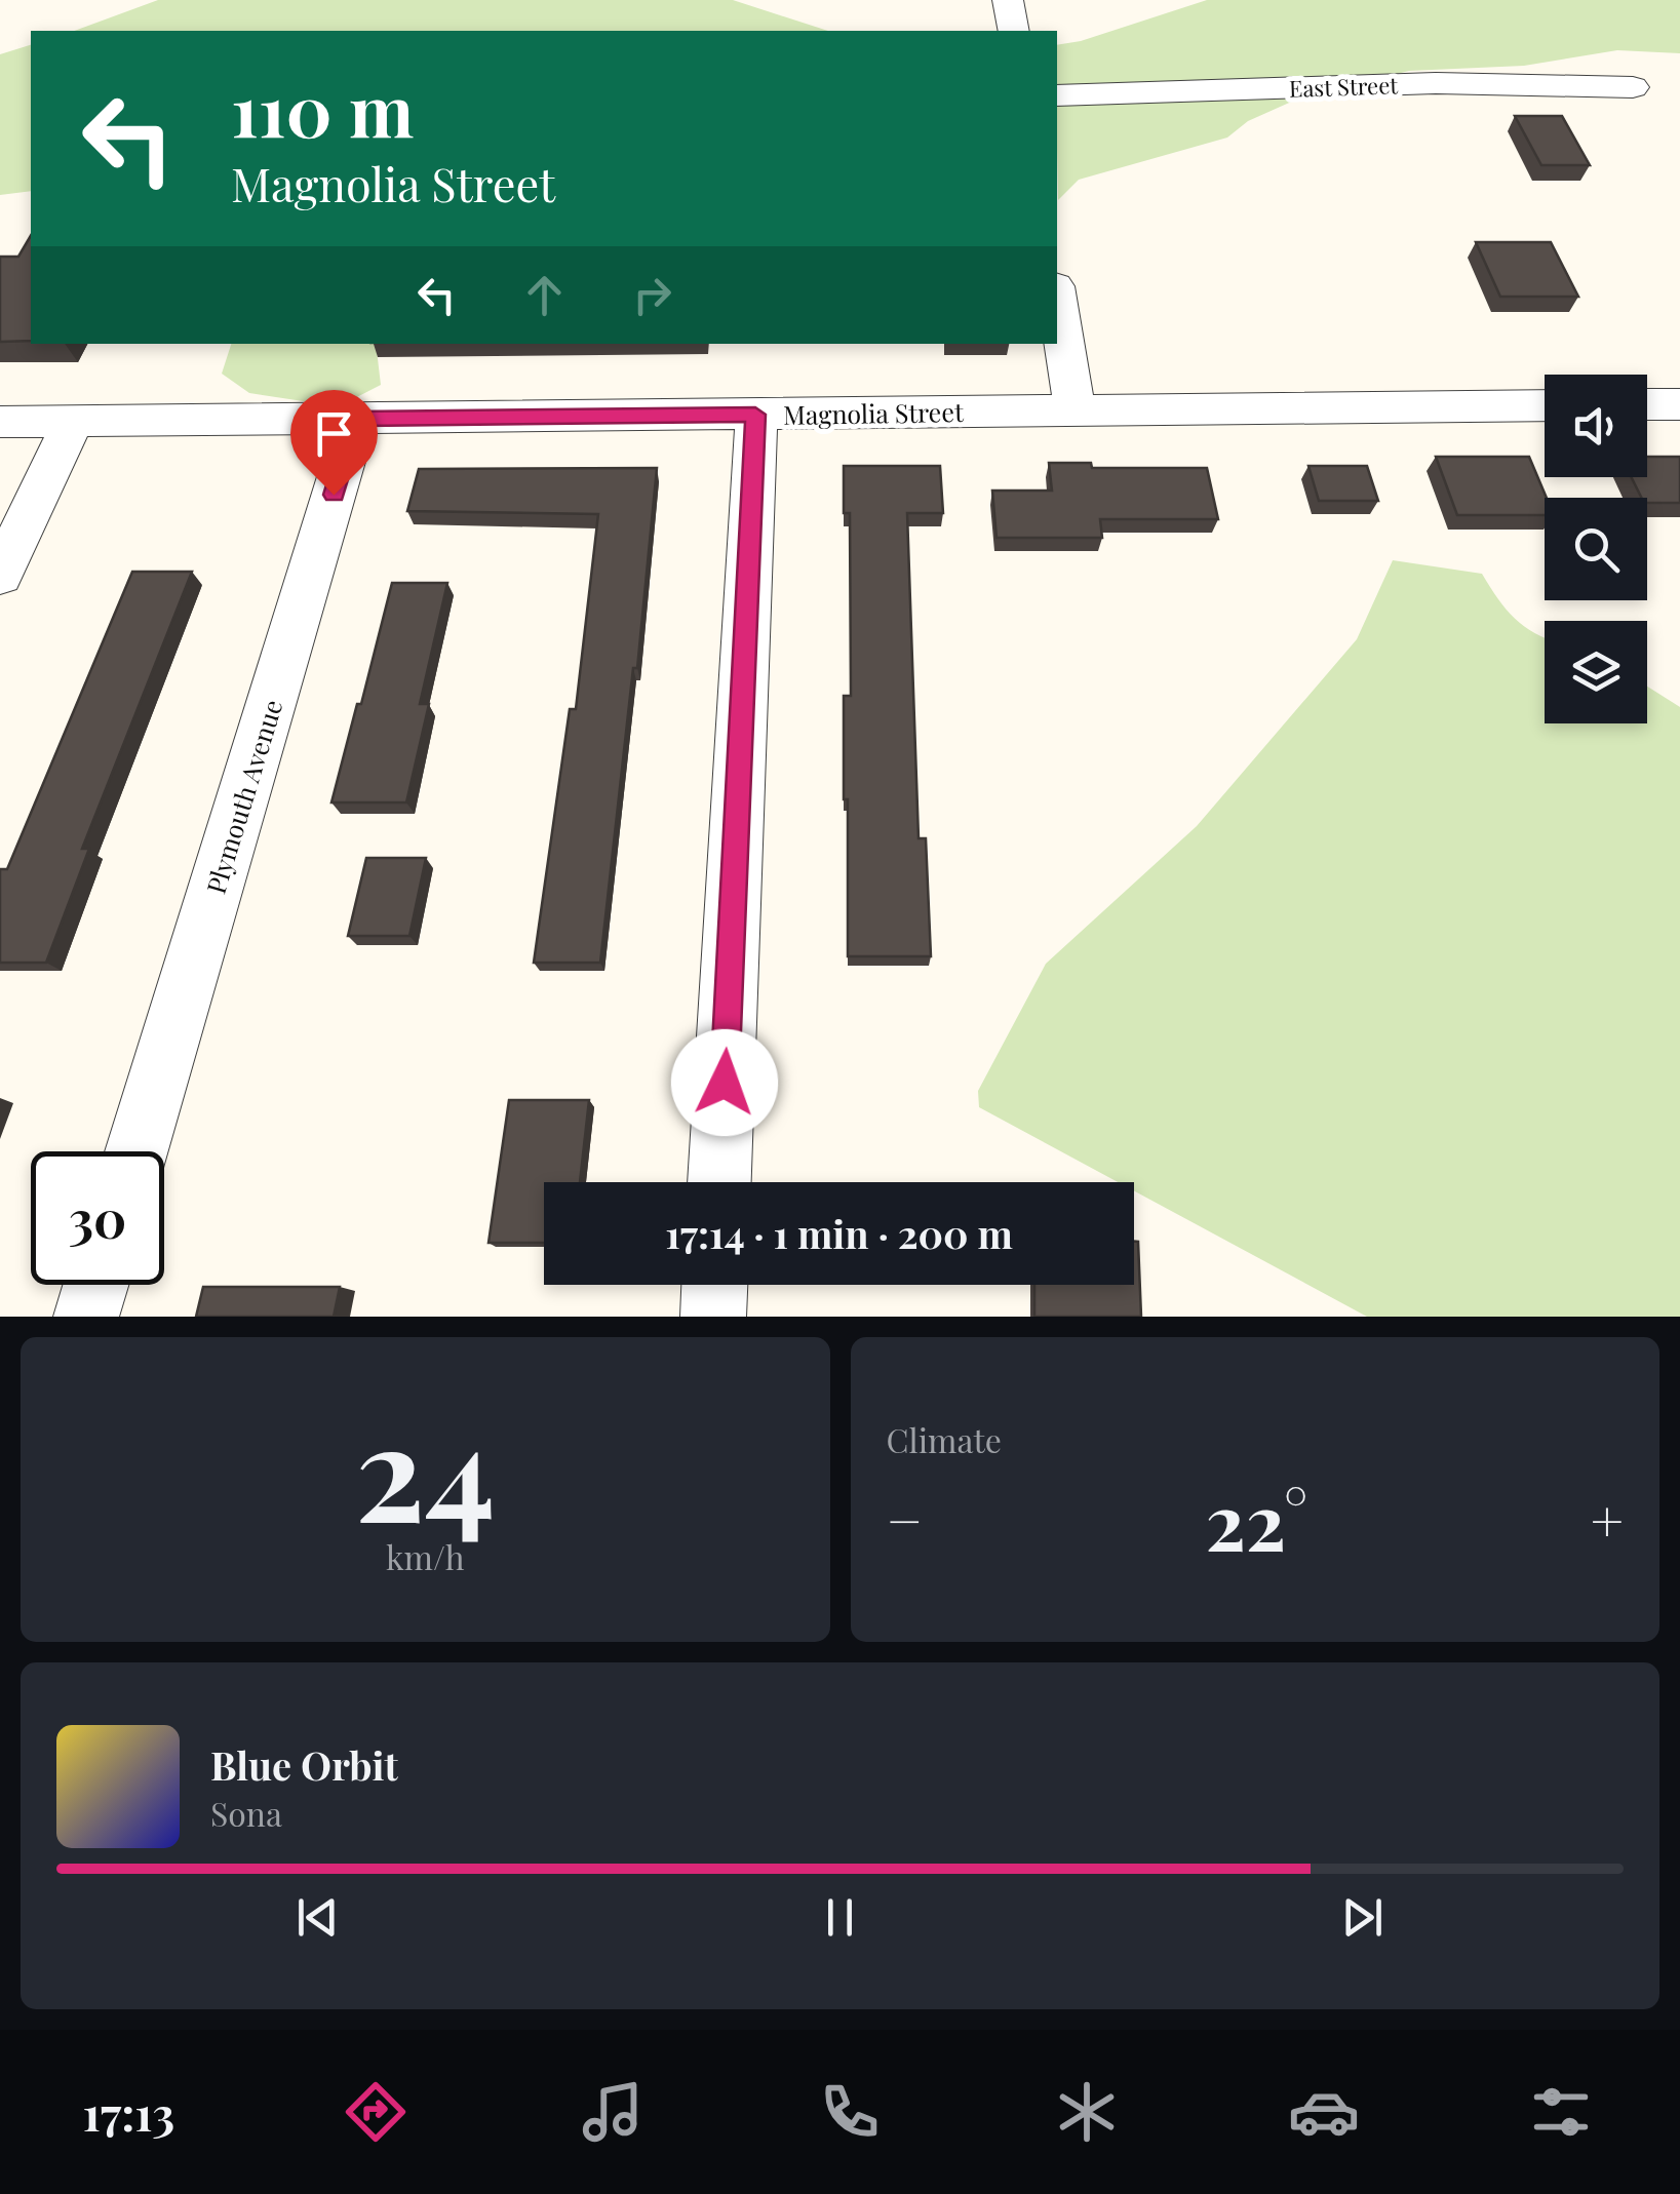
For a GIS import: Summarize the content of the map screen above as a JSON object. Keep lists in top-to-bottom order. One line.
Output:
{"streets":{"street":["East Street","Magnolia Street","Plymouth Avenue"]},"crossings":[["Magnolia Street","Plymouth Avenue"]],"page":{"turn":["110 m","Magnolia Street"],"limit":"30","trip":"17:14 · 1 min · 200 m","tile":[["24","km/h"],"Climate"],"heat":["−","22°","+"],"song":["Blue Orbit","Sona"],"tabs":"17:13"}}
